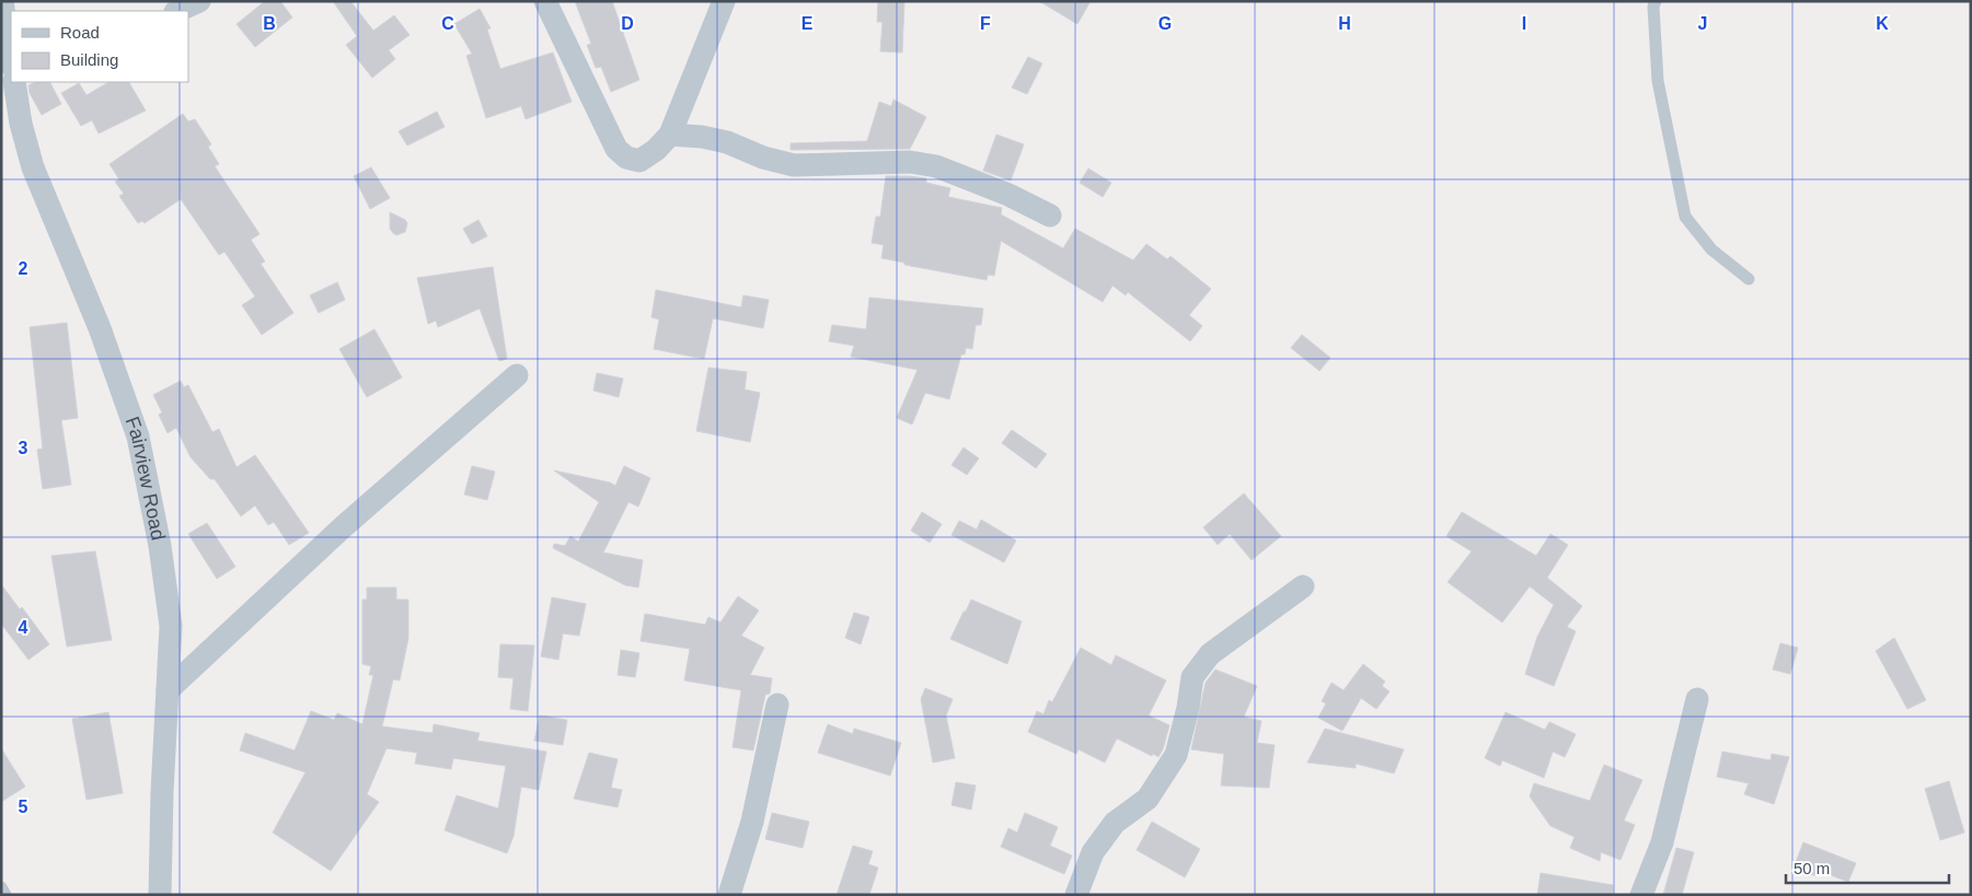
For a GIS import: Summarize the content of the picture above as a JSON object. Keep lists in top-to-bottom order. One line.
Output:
{"streets":{"street":["Fairview Road"]},"legend":["Road","Building"],"scale_bar":"50 m","grid":{"columns":["B","C","D","E","F","G","H","I","J","K"],"rows":["2","3","4","5"]}}
